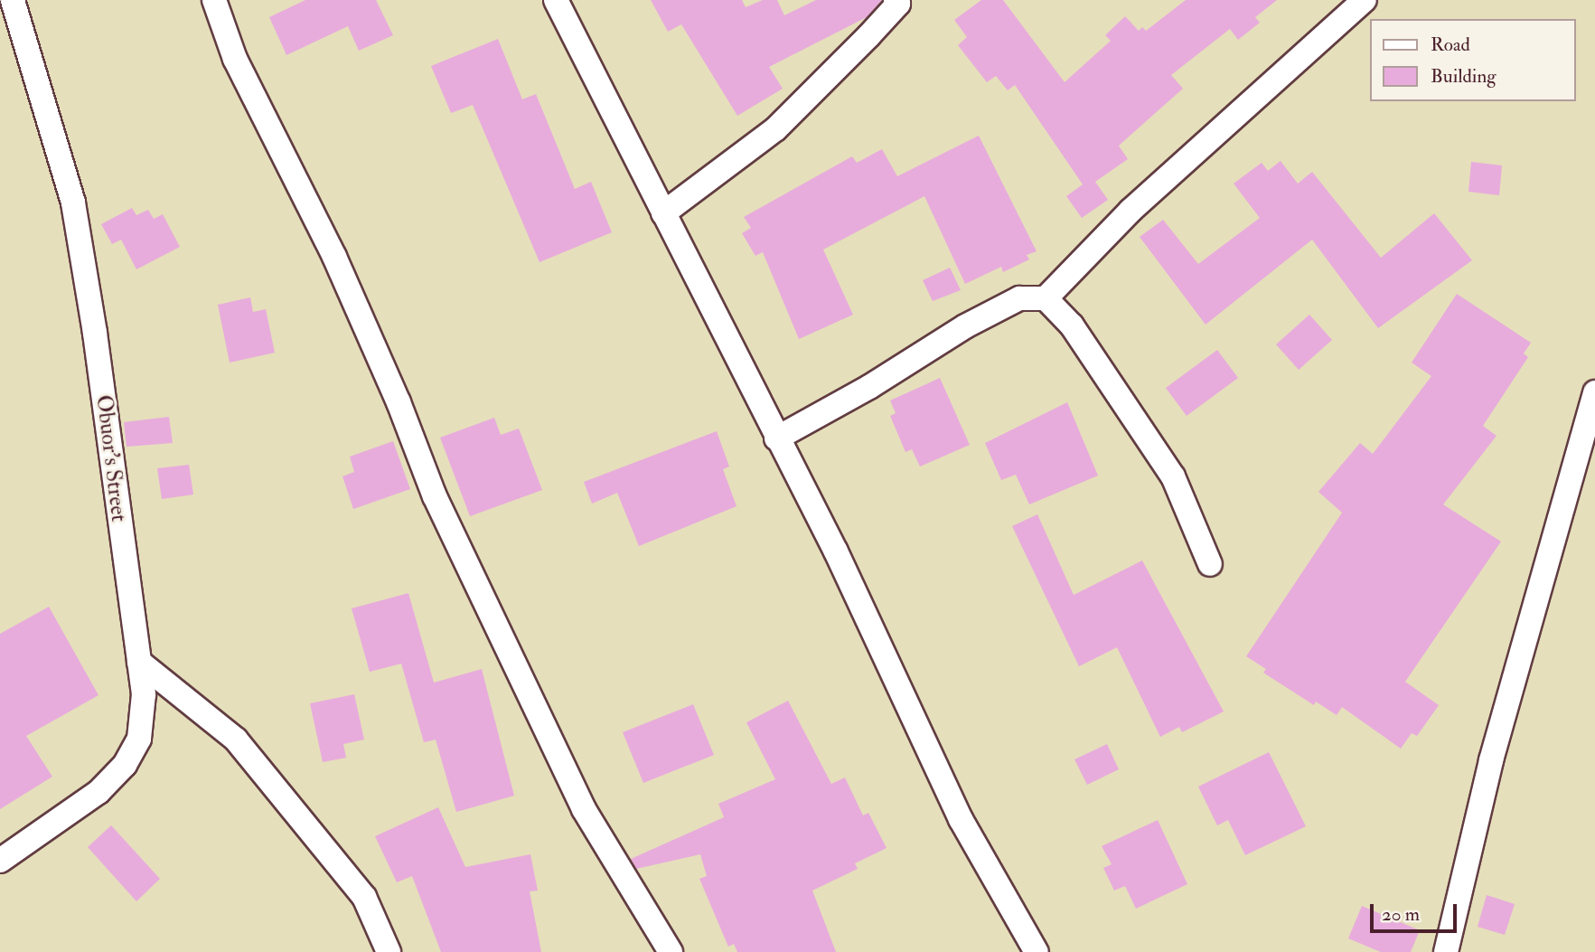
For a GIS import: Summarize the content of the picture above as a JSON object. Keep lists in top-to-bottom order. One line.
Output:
{"streets":{"street":["Obuor’s Street"]},"legend":["Road","Building"],"scale_bar":"20 m"}
